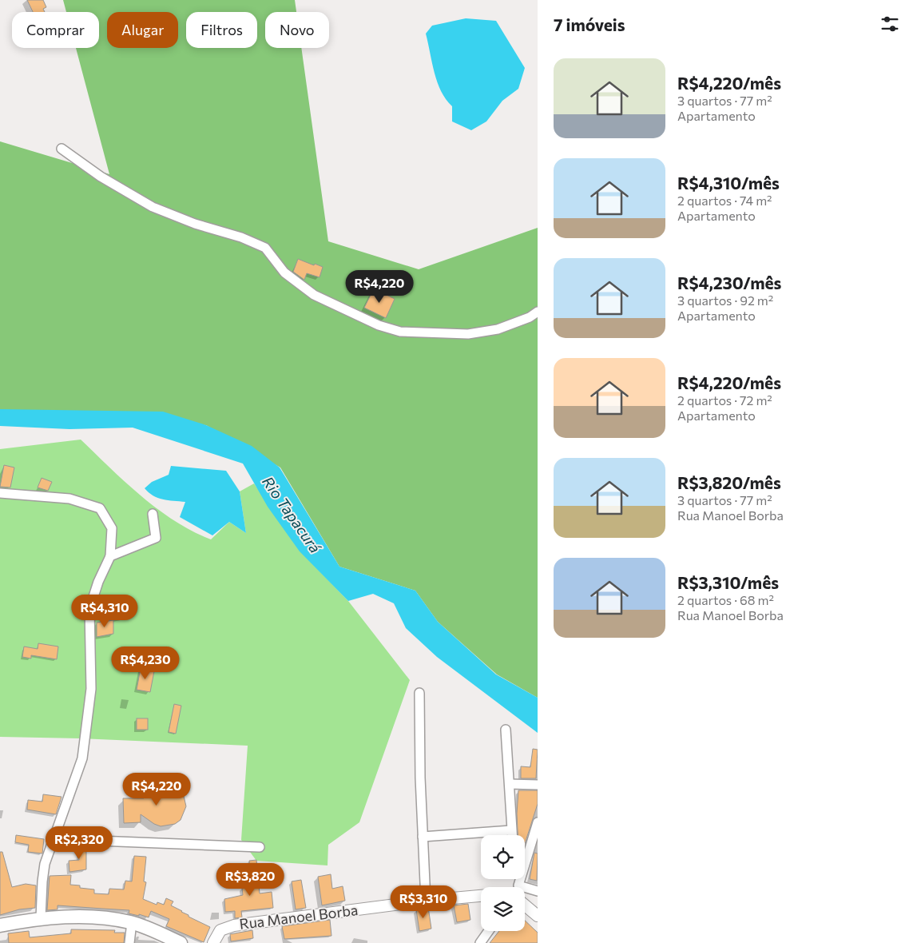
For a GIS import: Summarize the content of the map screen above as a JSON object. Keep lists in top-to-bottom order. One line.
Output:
{"streets":{"street":["Rua Manoel Borba"]},"water":["Rio Tapacurá"],"page":{"heading":"7 imóveis","chip":["Comprar","Alugar","Filtros","Novo"],"list":[{"name":"R$4,220/mês","note":"3 quartos · 77 m² · Apartamento"},{"name":"R$4,310/mês","note":"2 quartos · 74 m² · Apartamento"},{"name":"R$4,230/mês","note":"3 quartos · 92 m² · Apartamento"},{"name":"R$4,220/mês","note":"2 quartos · 72 m² · Apartamento"},{"name":"R$3,820/mês","note":"3 quartos · 77 m² · Rua Manoel Borba"},{"name":"R$3,310/mês","note":"2 quartos · 68 m² · Rua Manoel Borba"}],"price":["R$4,220","R$4,310","R$4,230","R$4,220","R$2,320","R$3,820","R$3,310"]}}
